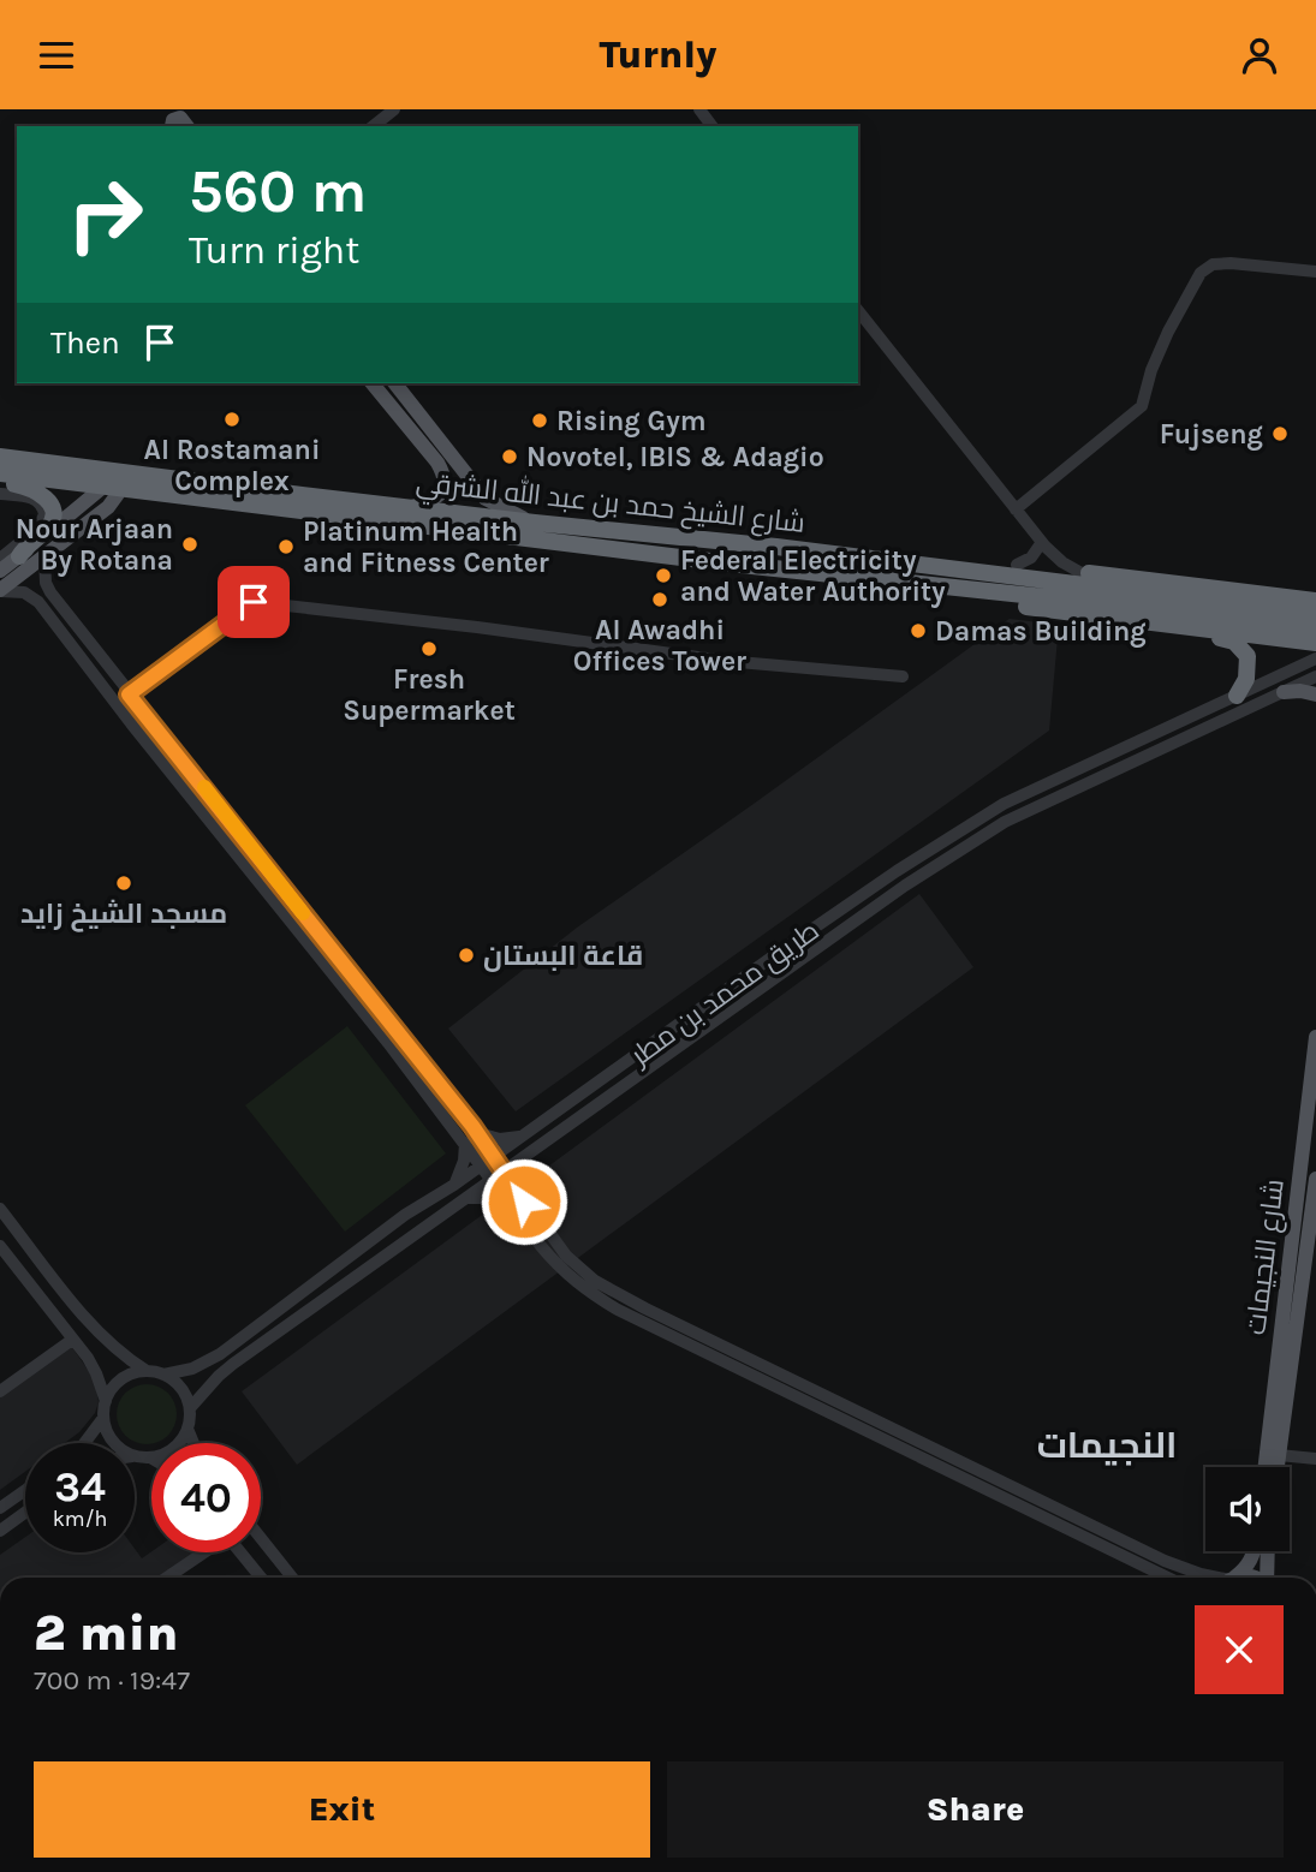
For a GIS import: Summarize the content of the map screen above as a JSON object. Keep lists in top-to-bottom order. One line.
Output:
{"streets":{"highway":["شارع الشيخ حمد بن عبد الله الشرقي"],"main road":["شارع النجيمات"],"street":["طريق محمد بن مطر"]},"districts":["النجيمات"],"places":["Al Rostamani Complex","Rising Gym","Fujseng","Novotel, IBIS & Adagio","Nour Arjaan By Rotana","Platinum Health and Fitness Center","Federal Electricity and Water Authority","Al Awadhi Offices Tower","Damas Building","Fresh Supermarket","مسجد الشيخ زايد","قاعة البستان"],"page":{"header":"Turnly","turn":["560 m","Turn right"],"then":"Then","speed":"34 km/h","limit":"40","heading":["2 min","700 m · 19:47"],"buttons":["Exit","Share"]}}
